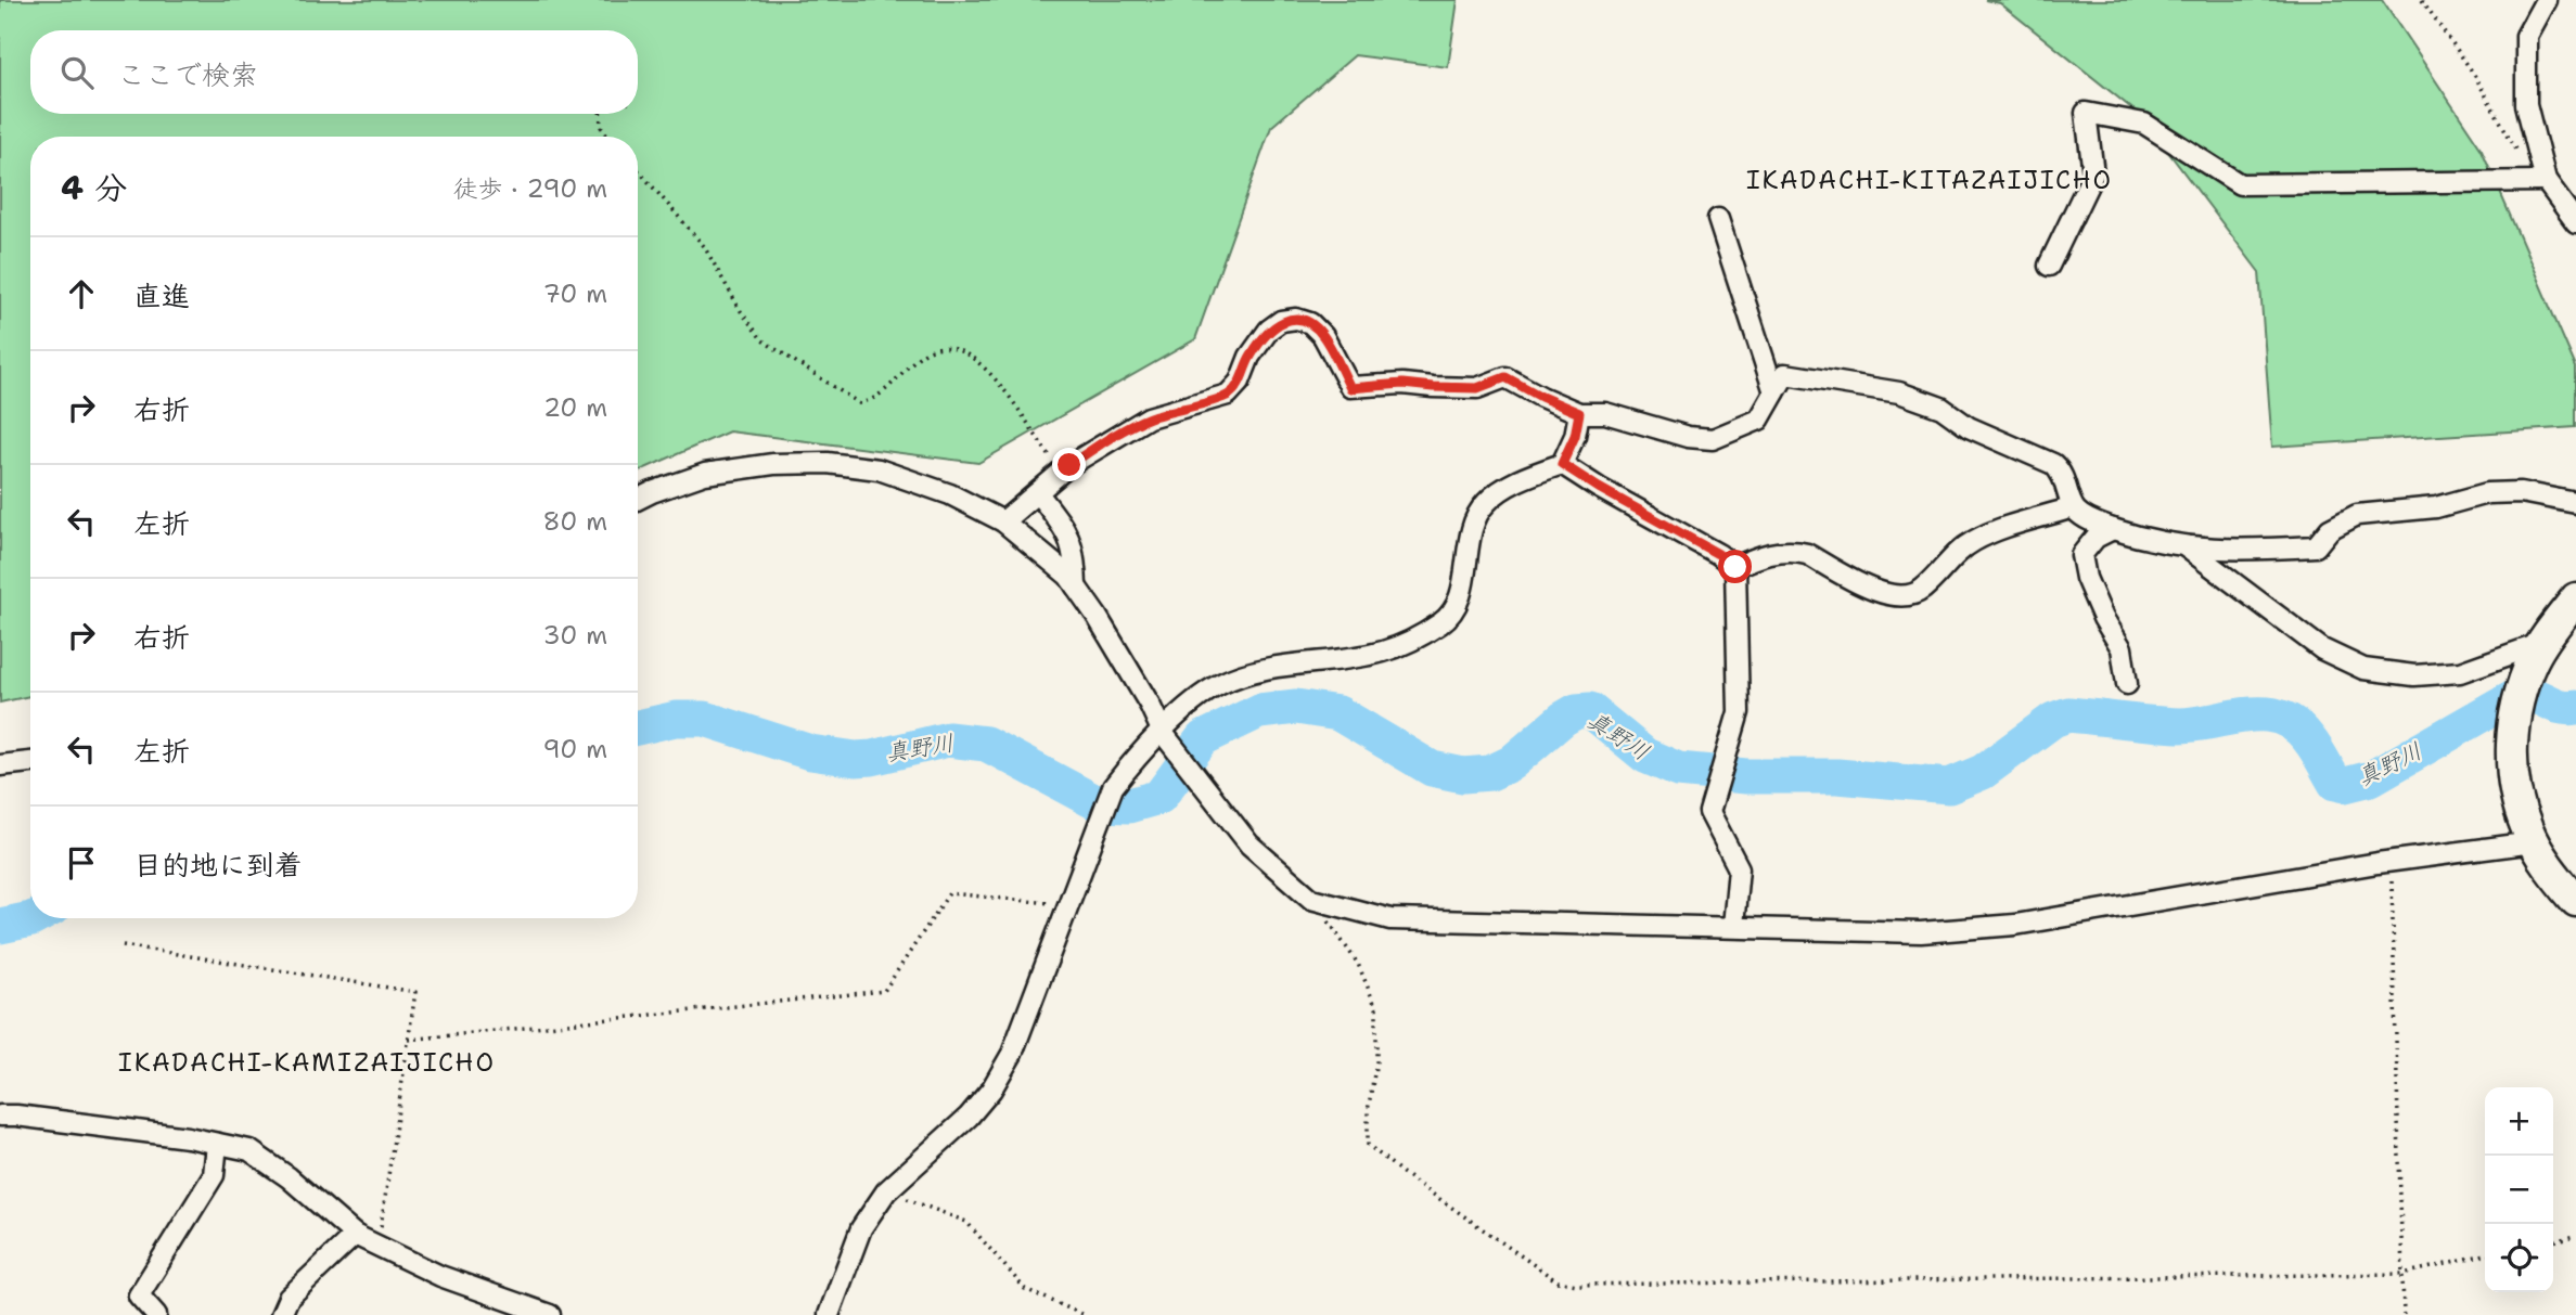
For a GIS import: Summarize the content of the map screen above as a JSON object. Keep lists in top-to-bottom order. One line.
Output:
{"districts":["IKADACHI-KITAZAIJICHO","IKADACHI-KAMIZAIJICHO"],"water":["真野川"],"page":{"search":"ここで検索","heading":["4 分","徒歩 · 290 m"],"list":[["直進","70 m"],["右折","20 m"],["左折","80 m"],["右折","30 m"],["左折","90 m"],"目的地に到着"],"map_buttons":["+","−"]}}
